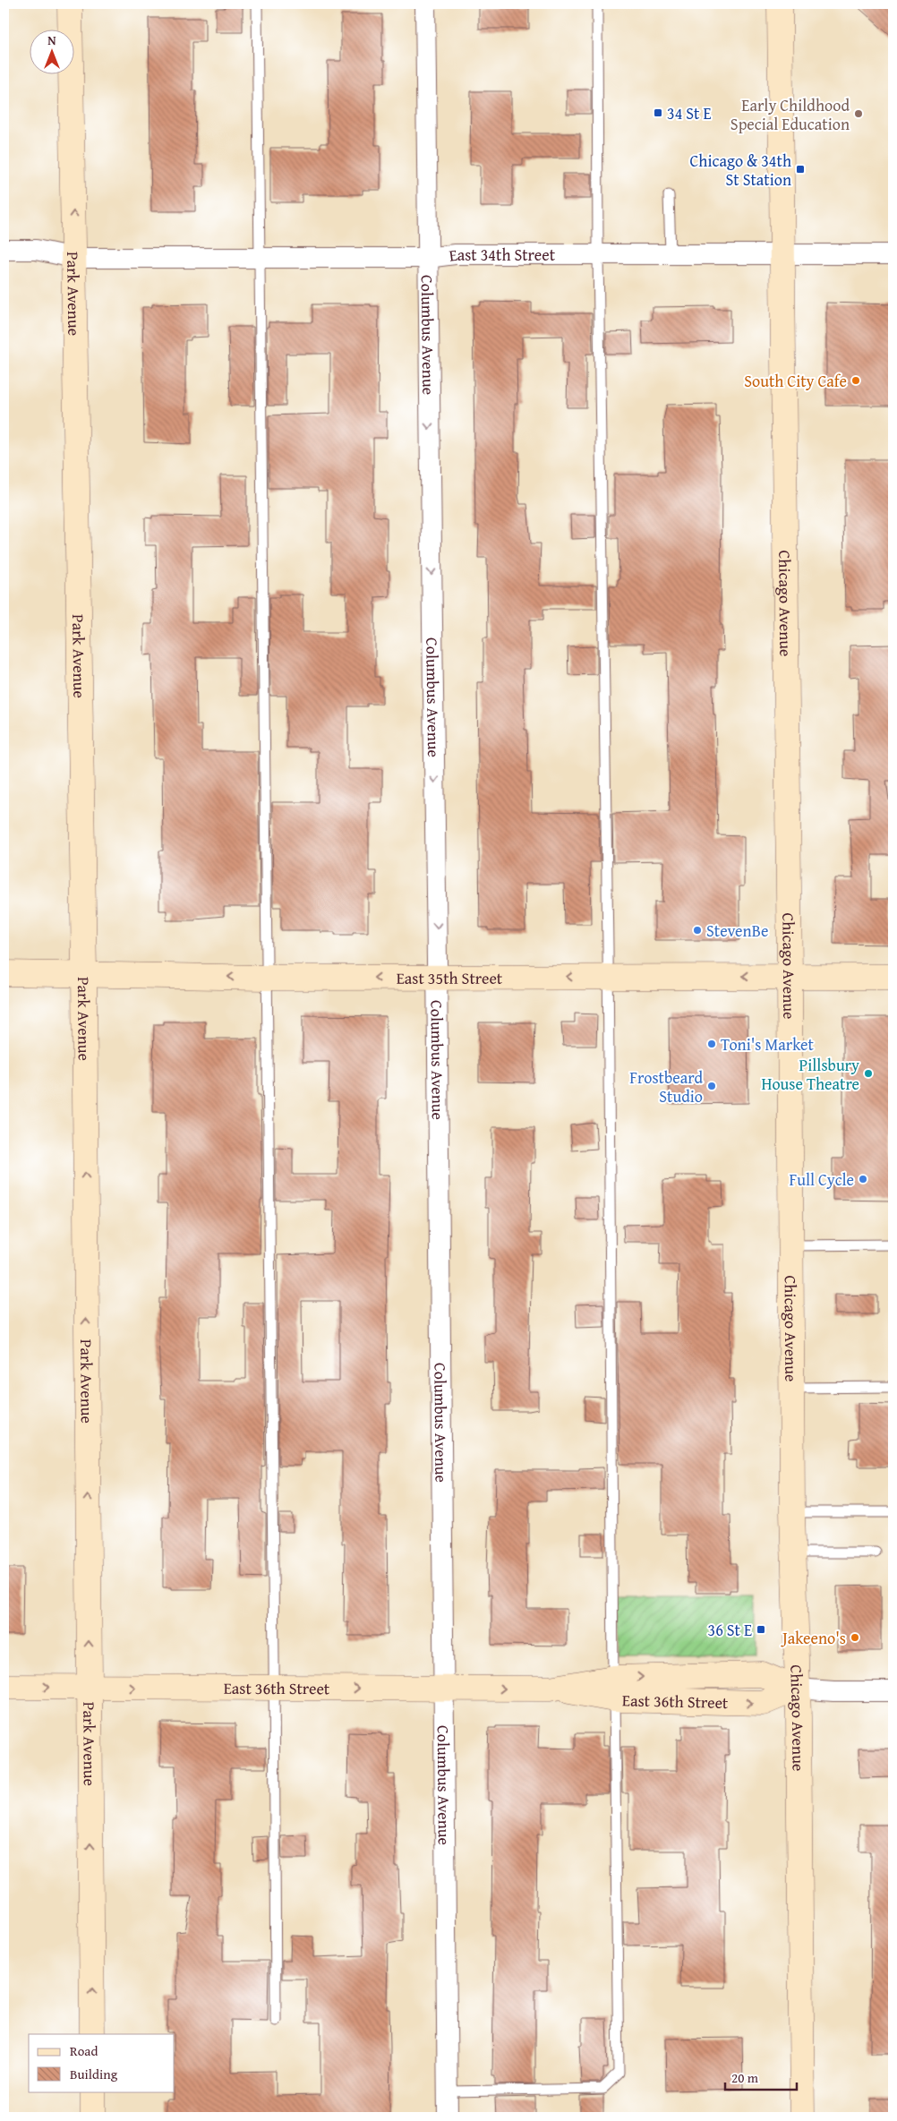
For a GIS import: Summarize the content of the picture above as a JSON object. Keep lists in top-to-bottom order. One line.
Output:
{"streets":{"street":["East 34th Street","Park Avenue","Columbus Avenue","Chicago Avenue","East 35th Street","East 36th Street"]},"crossings":[["East 34th Street","Park Avenue"],["East 34th Street","Columbus Avenue"],["East 34th Street","Chicago Avenue"],["Park Avenue","East 35th Street"],["Park Avenue","East 36th Street"],["Columbus Avenue","East 35th Street"],["Columbus Avenue","East 36th Street"],["Chicago Avenue","East 35th Street"],["Chicago Avenue","East 36th Street"]],"one_way":["Park Avenue","East 35th Street","East 36th Street"],"places":{"transit":["34 St E","Chicago & 34th St Station","36 St E"],"other":["Early Childhood Special Education","South City Cafe","StevenBe","Toni's Market","Pillsbury House Theatre","Frostbeard Studio","Full Cycle","Jakeeno's"]},"legend":["Road","Building"],"scale_bar":"20 m","north":"top"}
